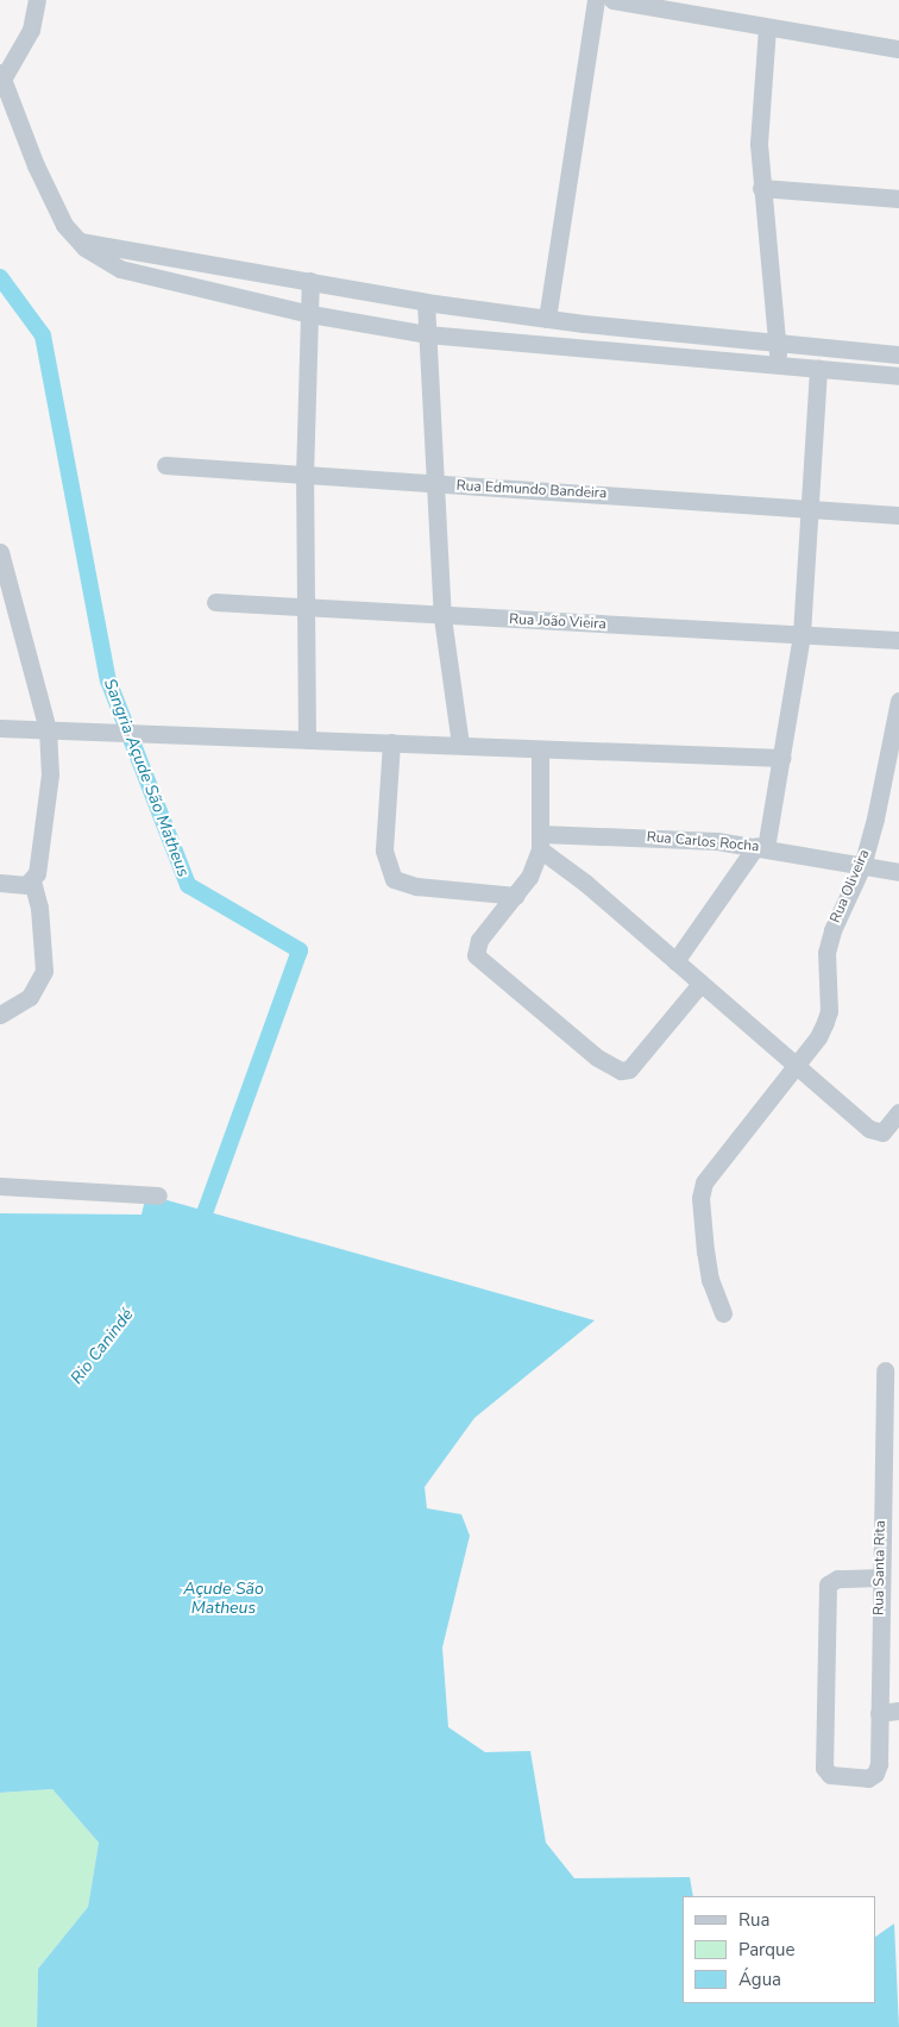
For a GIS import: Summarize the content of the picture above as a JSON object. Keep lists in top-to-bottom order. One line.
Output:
{"streets":{"street":["Rua Edmundo Bandeira","Rua João Vieira","Rua Carlos Rocha","Rua Oliveira","Rua Santa Rita"]},"crossings":[["Rua Carlos Rocha","Rua Oliveira"]],"water":["Sangria Açude São Matheus","Rio Canindé","Açude São Matheus"],"legend":["Rua","Parque","Água"]}
